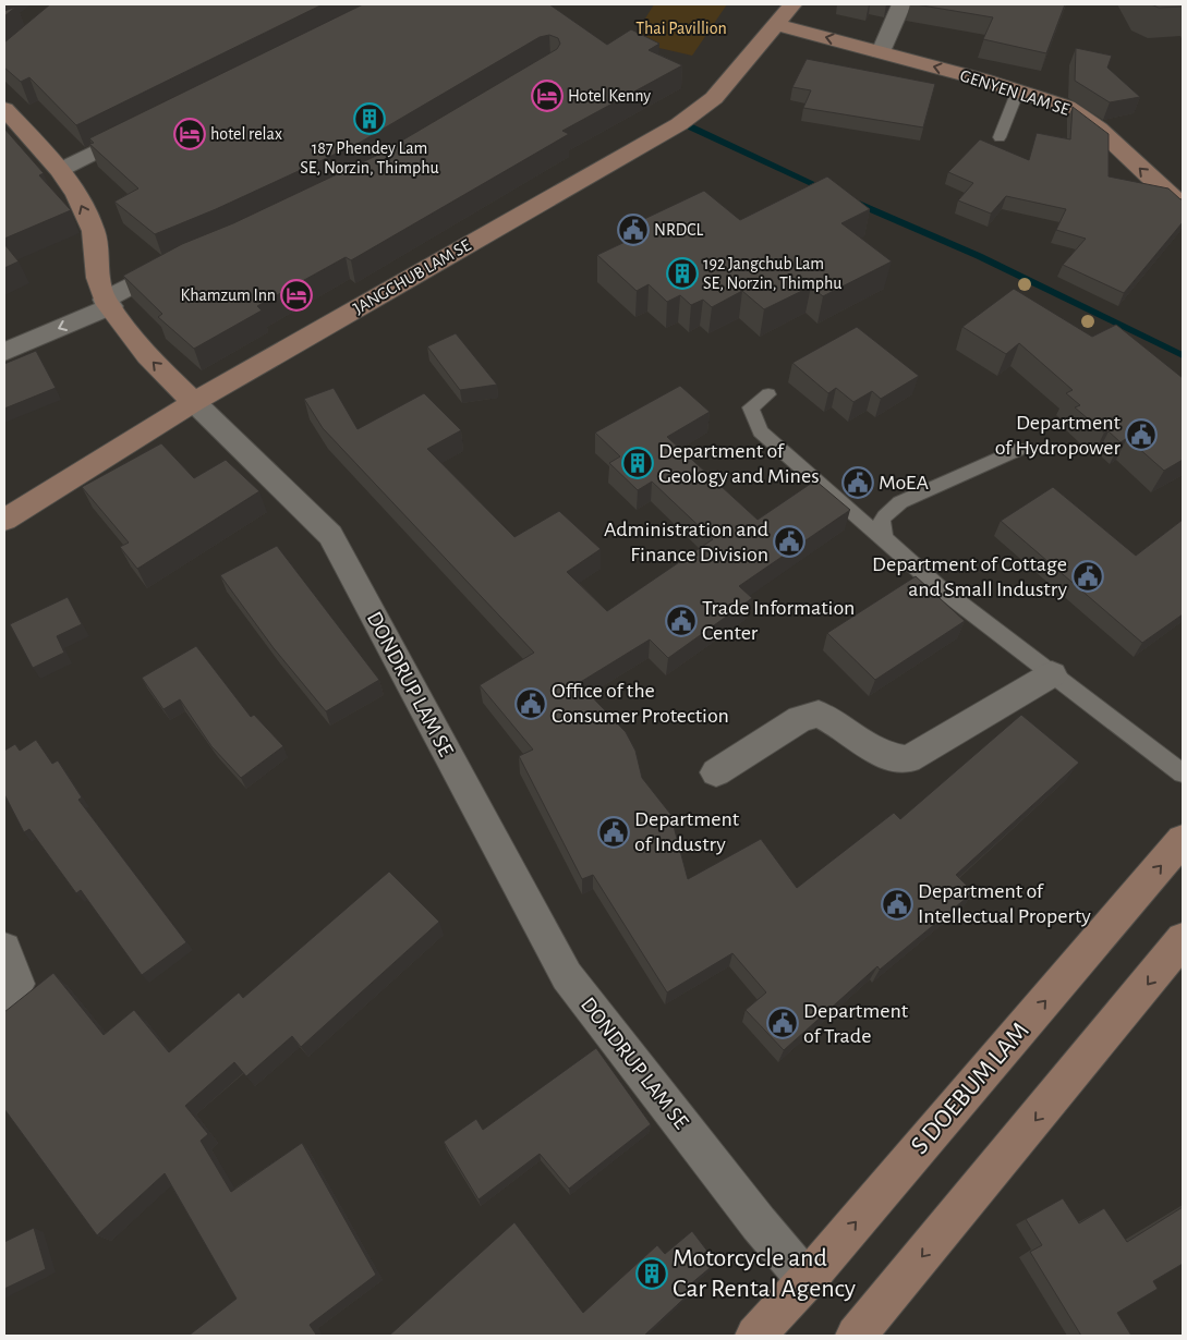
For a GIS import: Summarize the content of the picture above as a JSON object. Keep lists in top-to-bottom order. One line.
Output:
{"streets":{"main road":["GENYEN LAM SE","JANGCHUB LAM SE","DONDRUP LAM SE","S DOEBUM LAM"]},"crossings":[["GENYEN LAM SE","JANGCHUB LAM SE"],["JANGCHUB LAM SE","DONDRUP LAM SE"],["DONDRUP LAM SE","S DOEBUM LAM"]],"one_way":["GENYEN LAM SE"],"parks":["Thai Pavillion"],"places":{"hotel":["Hotel Kenny","hotel relax","Khamzum Inn"],"building":["187 Phendey Lam SE, Norzin, Thimphu","192 Jangchub Lam SE, Norzin, Thimphu","Department of Geology and Mines","Motorcycle and Car Rental Agency"],"public building":["NRDCL","Department of Hydropower","MoEA","Administration and Finance Division","Department of Cottage and Small Industry","Trade Information Center","Office of the Consumer Protection","Department of Industry","Department of Intellectual Property","Department of Trade"]}}
